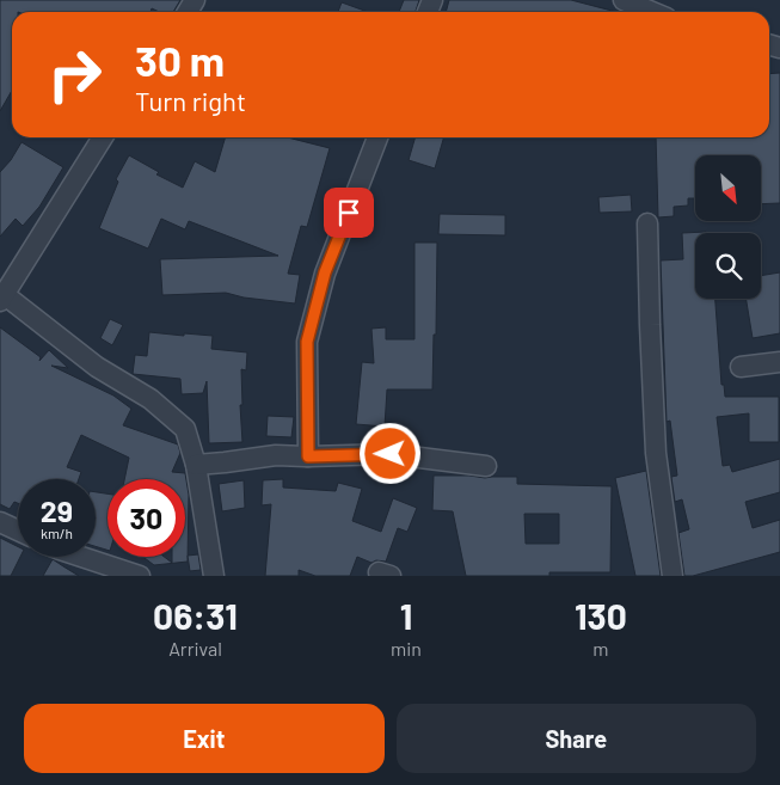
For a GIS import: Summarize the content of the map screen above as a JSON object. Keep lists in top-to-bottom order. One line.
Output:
{"north":"bottom right","page":{"turn":["30 m","Turn right"],"speed":"29 km/h","limit":"30","eta":["06:31","Arrival","1","min","130","m"],"buttons":["Exit","Share"]}}
